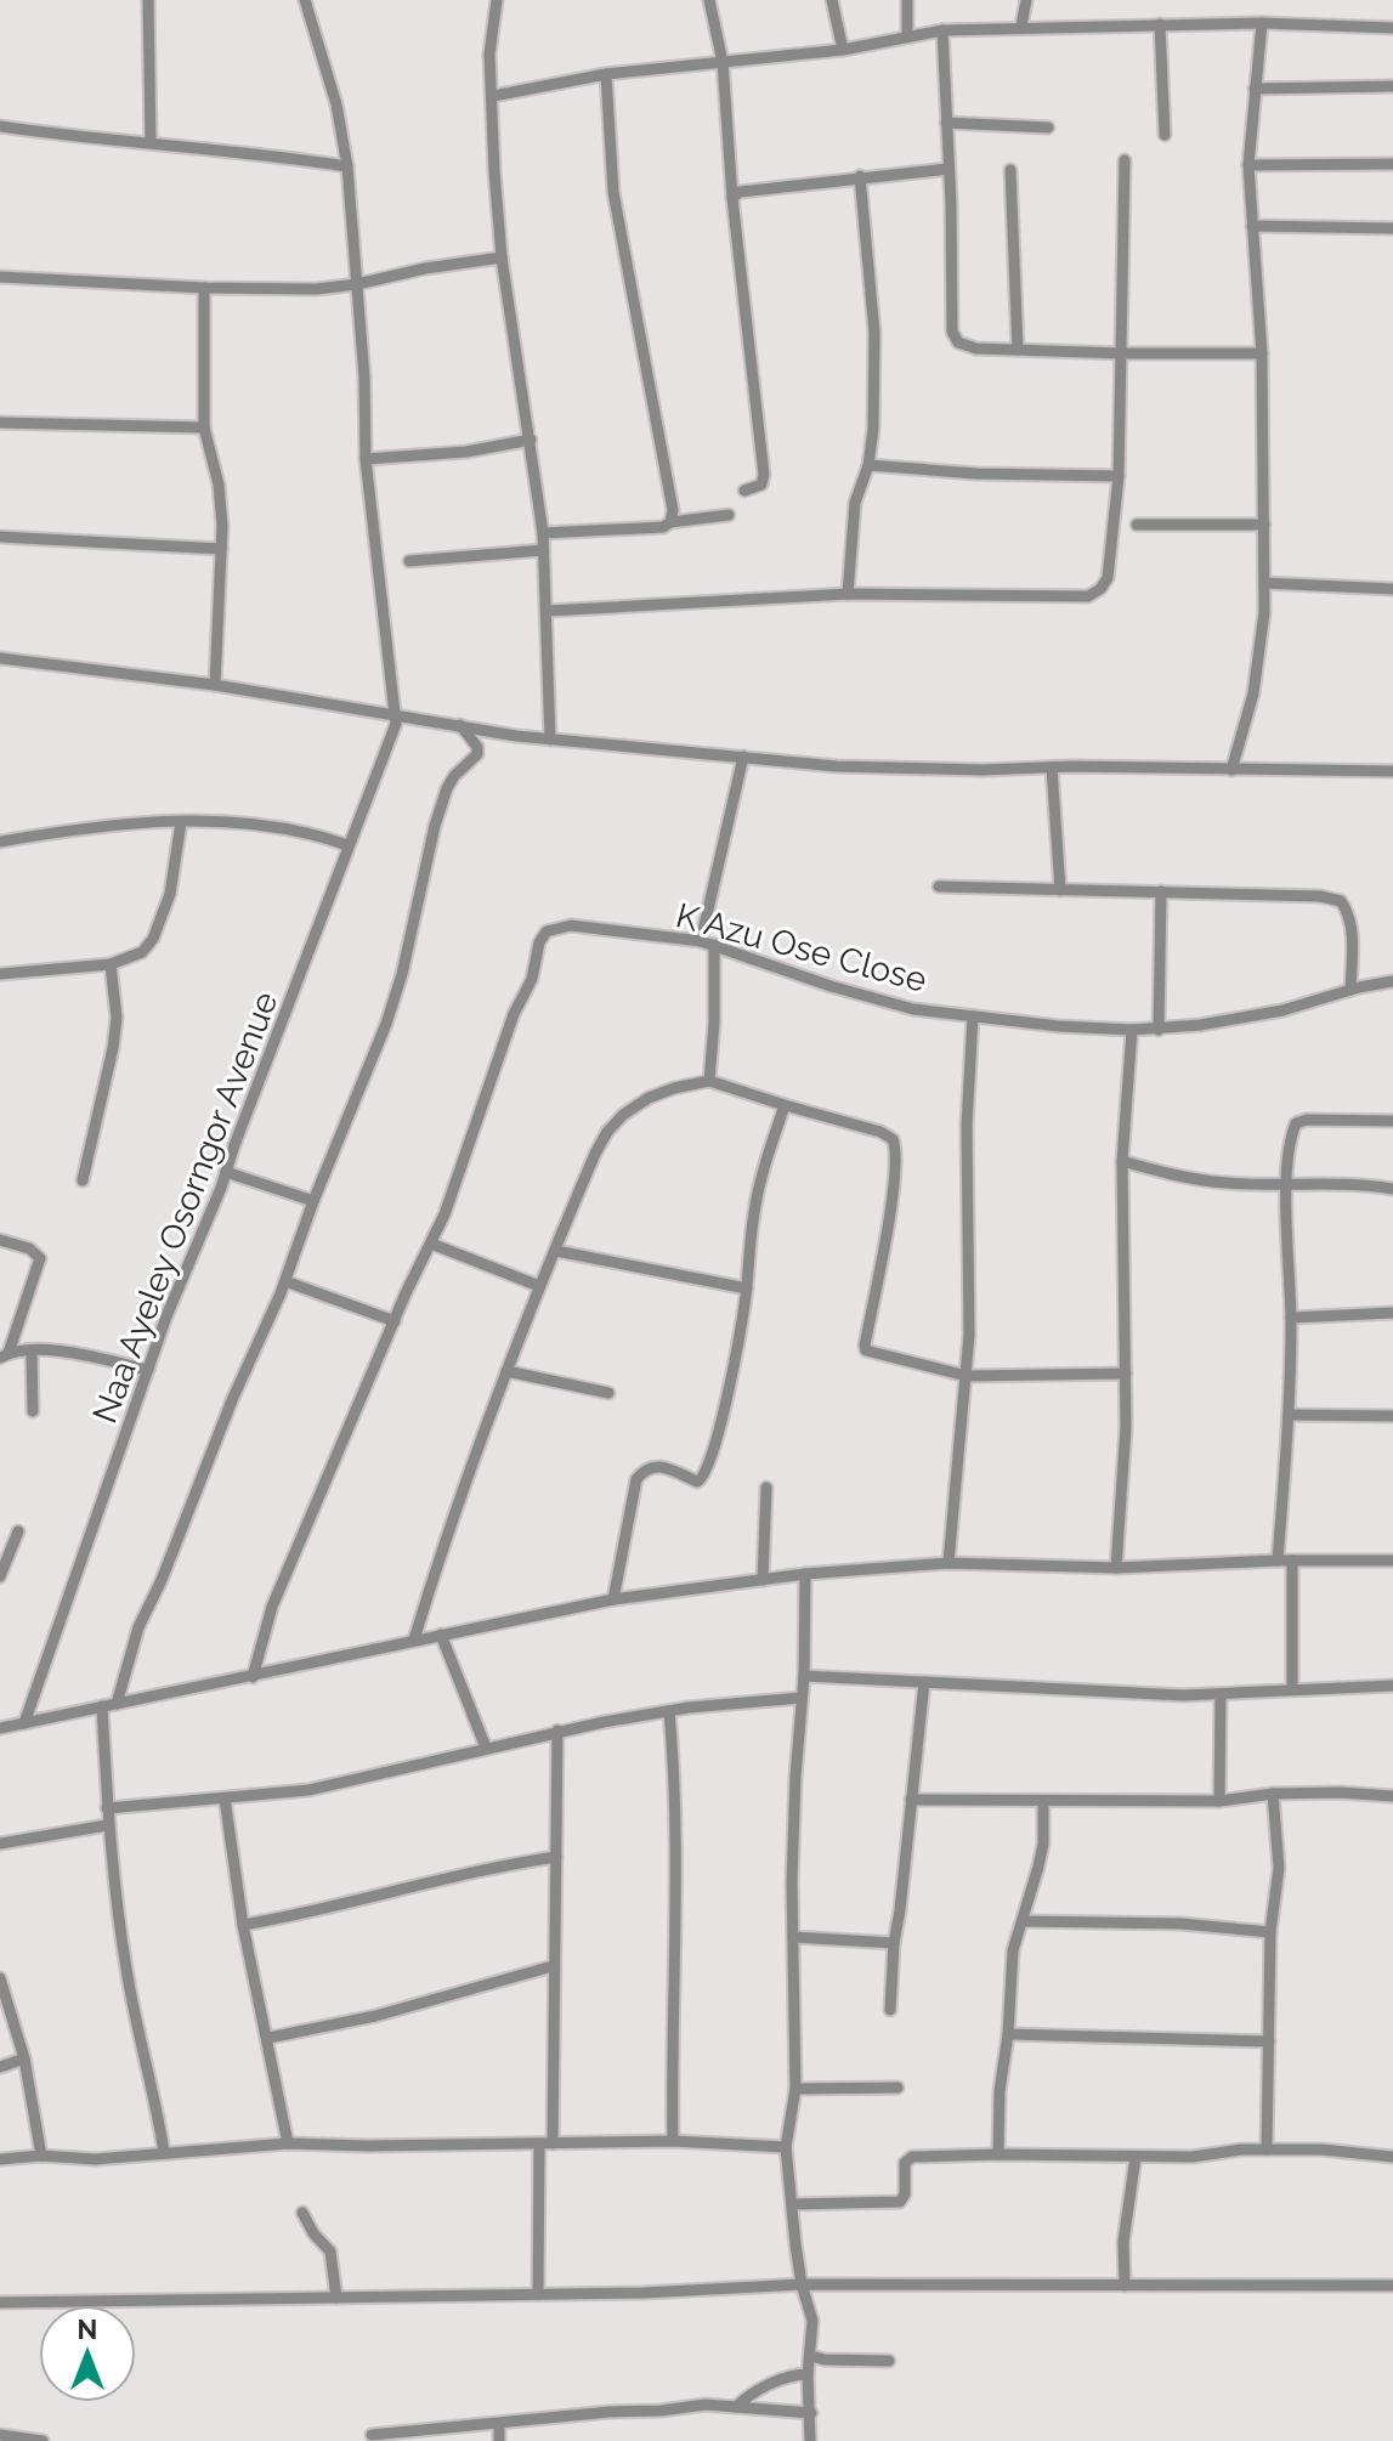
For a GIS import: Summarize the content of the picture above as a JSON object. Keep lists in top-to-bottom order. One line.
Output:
{"streets":{"street":["K Azu Ose Close","Naa Ayeley Osorngor Avenue"]},"north":"top"}
